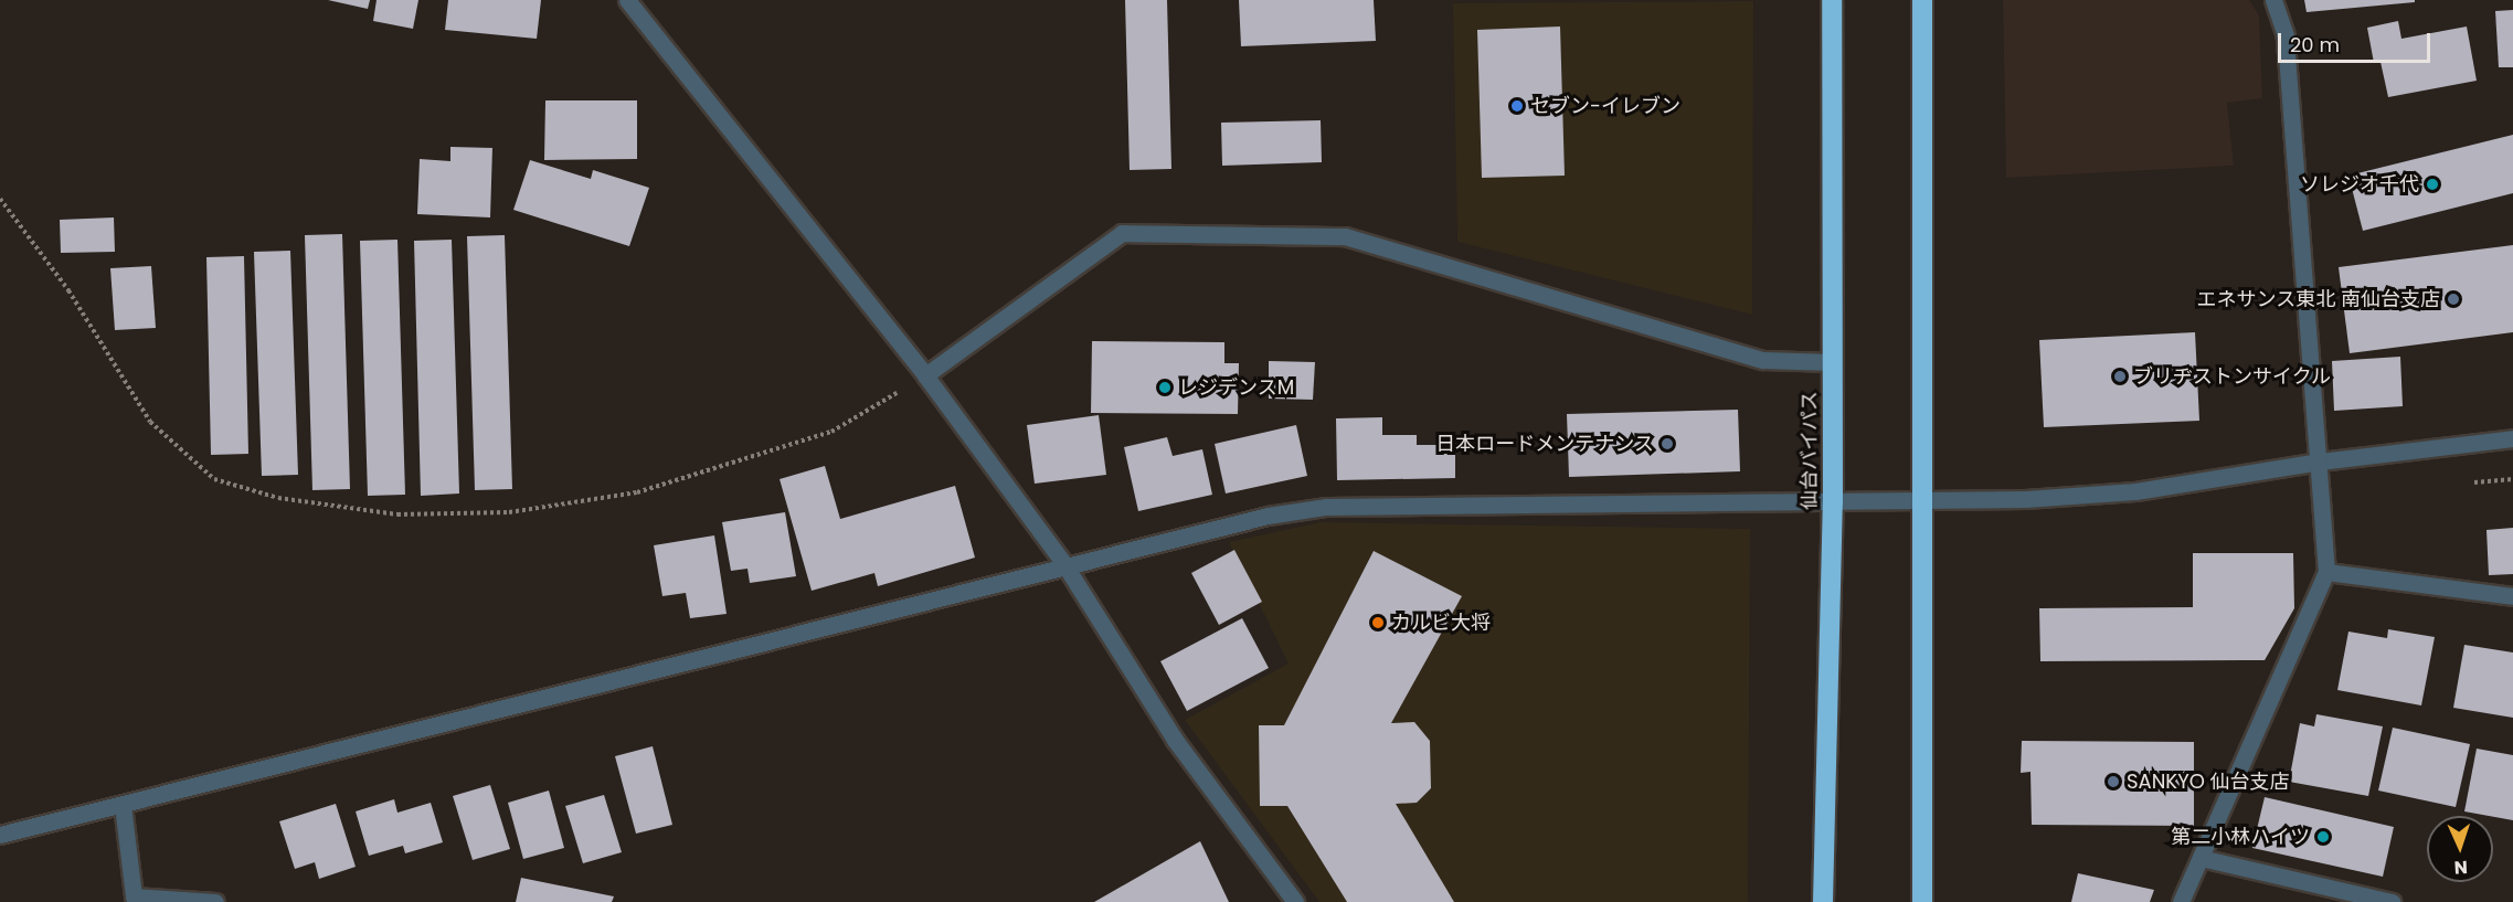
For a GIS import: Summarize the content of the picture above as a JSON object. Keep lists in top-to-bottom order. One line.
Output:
{"streets":{"highway":["仙台バイパス"]},"places":["セブン-イレブン","ソレジオ千代","エネサンス東北 南仙台支店","ブリヂストンサイクル","レジデンスM","日本ロードメンテナンス","カルビ大将","SANKYO 仙台支店","第二小林ハイツ"],"scale_bar":"20 m","north":"bottom"}
